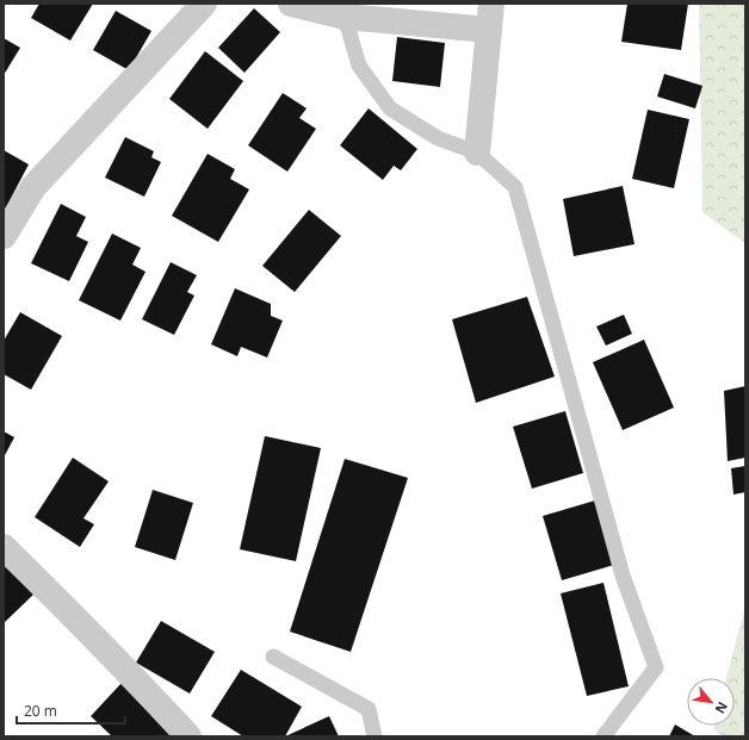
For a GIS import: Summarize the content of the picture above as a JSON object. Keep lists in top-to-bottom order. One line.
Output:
{"scale_bar":"20 m","north":"bottom right"}
